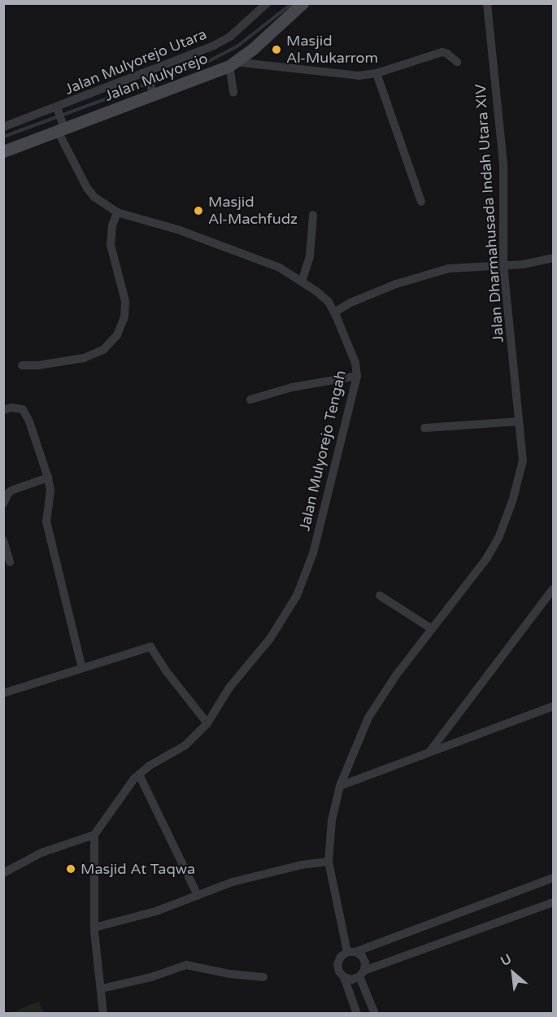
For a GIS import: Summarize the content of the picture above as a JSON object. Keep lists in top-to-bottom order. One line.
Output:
{"streets":{"main road":["Jalan Mulyorejo"],"street":["Jalan Mulyorejo Utara","Jalan Dharmahusada Indah Utara XIV","Jalan Mulyorejo Tengah"]},"crossings":[["Jalan Mulyorejo Utara","Jalan Mulyorejo Tengah"],["Jalan Mulyorejo","Jalan Mulyorejo Tengah"]],"places":["Masjid Al-Mukarrom","Masjid Al-Machfudz","Masjid At Taqwa"],"north":"top left"}
